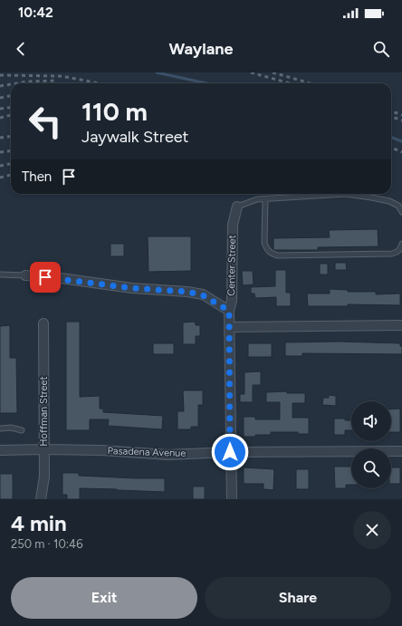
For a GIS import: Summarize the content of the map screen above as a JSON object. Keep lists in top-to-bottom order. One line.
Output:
{"streets":{"street":["Center Street","Hoffman Street","Pasadena Avenue"]},"crossings":[["Center Street","Pasadena Avenue"],["Hoffman Street","Pasadena Avenue"]],"page":{"status":"10:42","header":"Waylane","turn":["110 m","Jaywalk Street"],"then":"Then","heading":["4 min","250 m · 10:46"],"buttons":["Exit","Share"]}}
